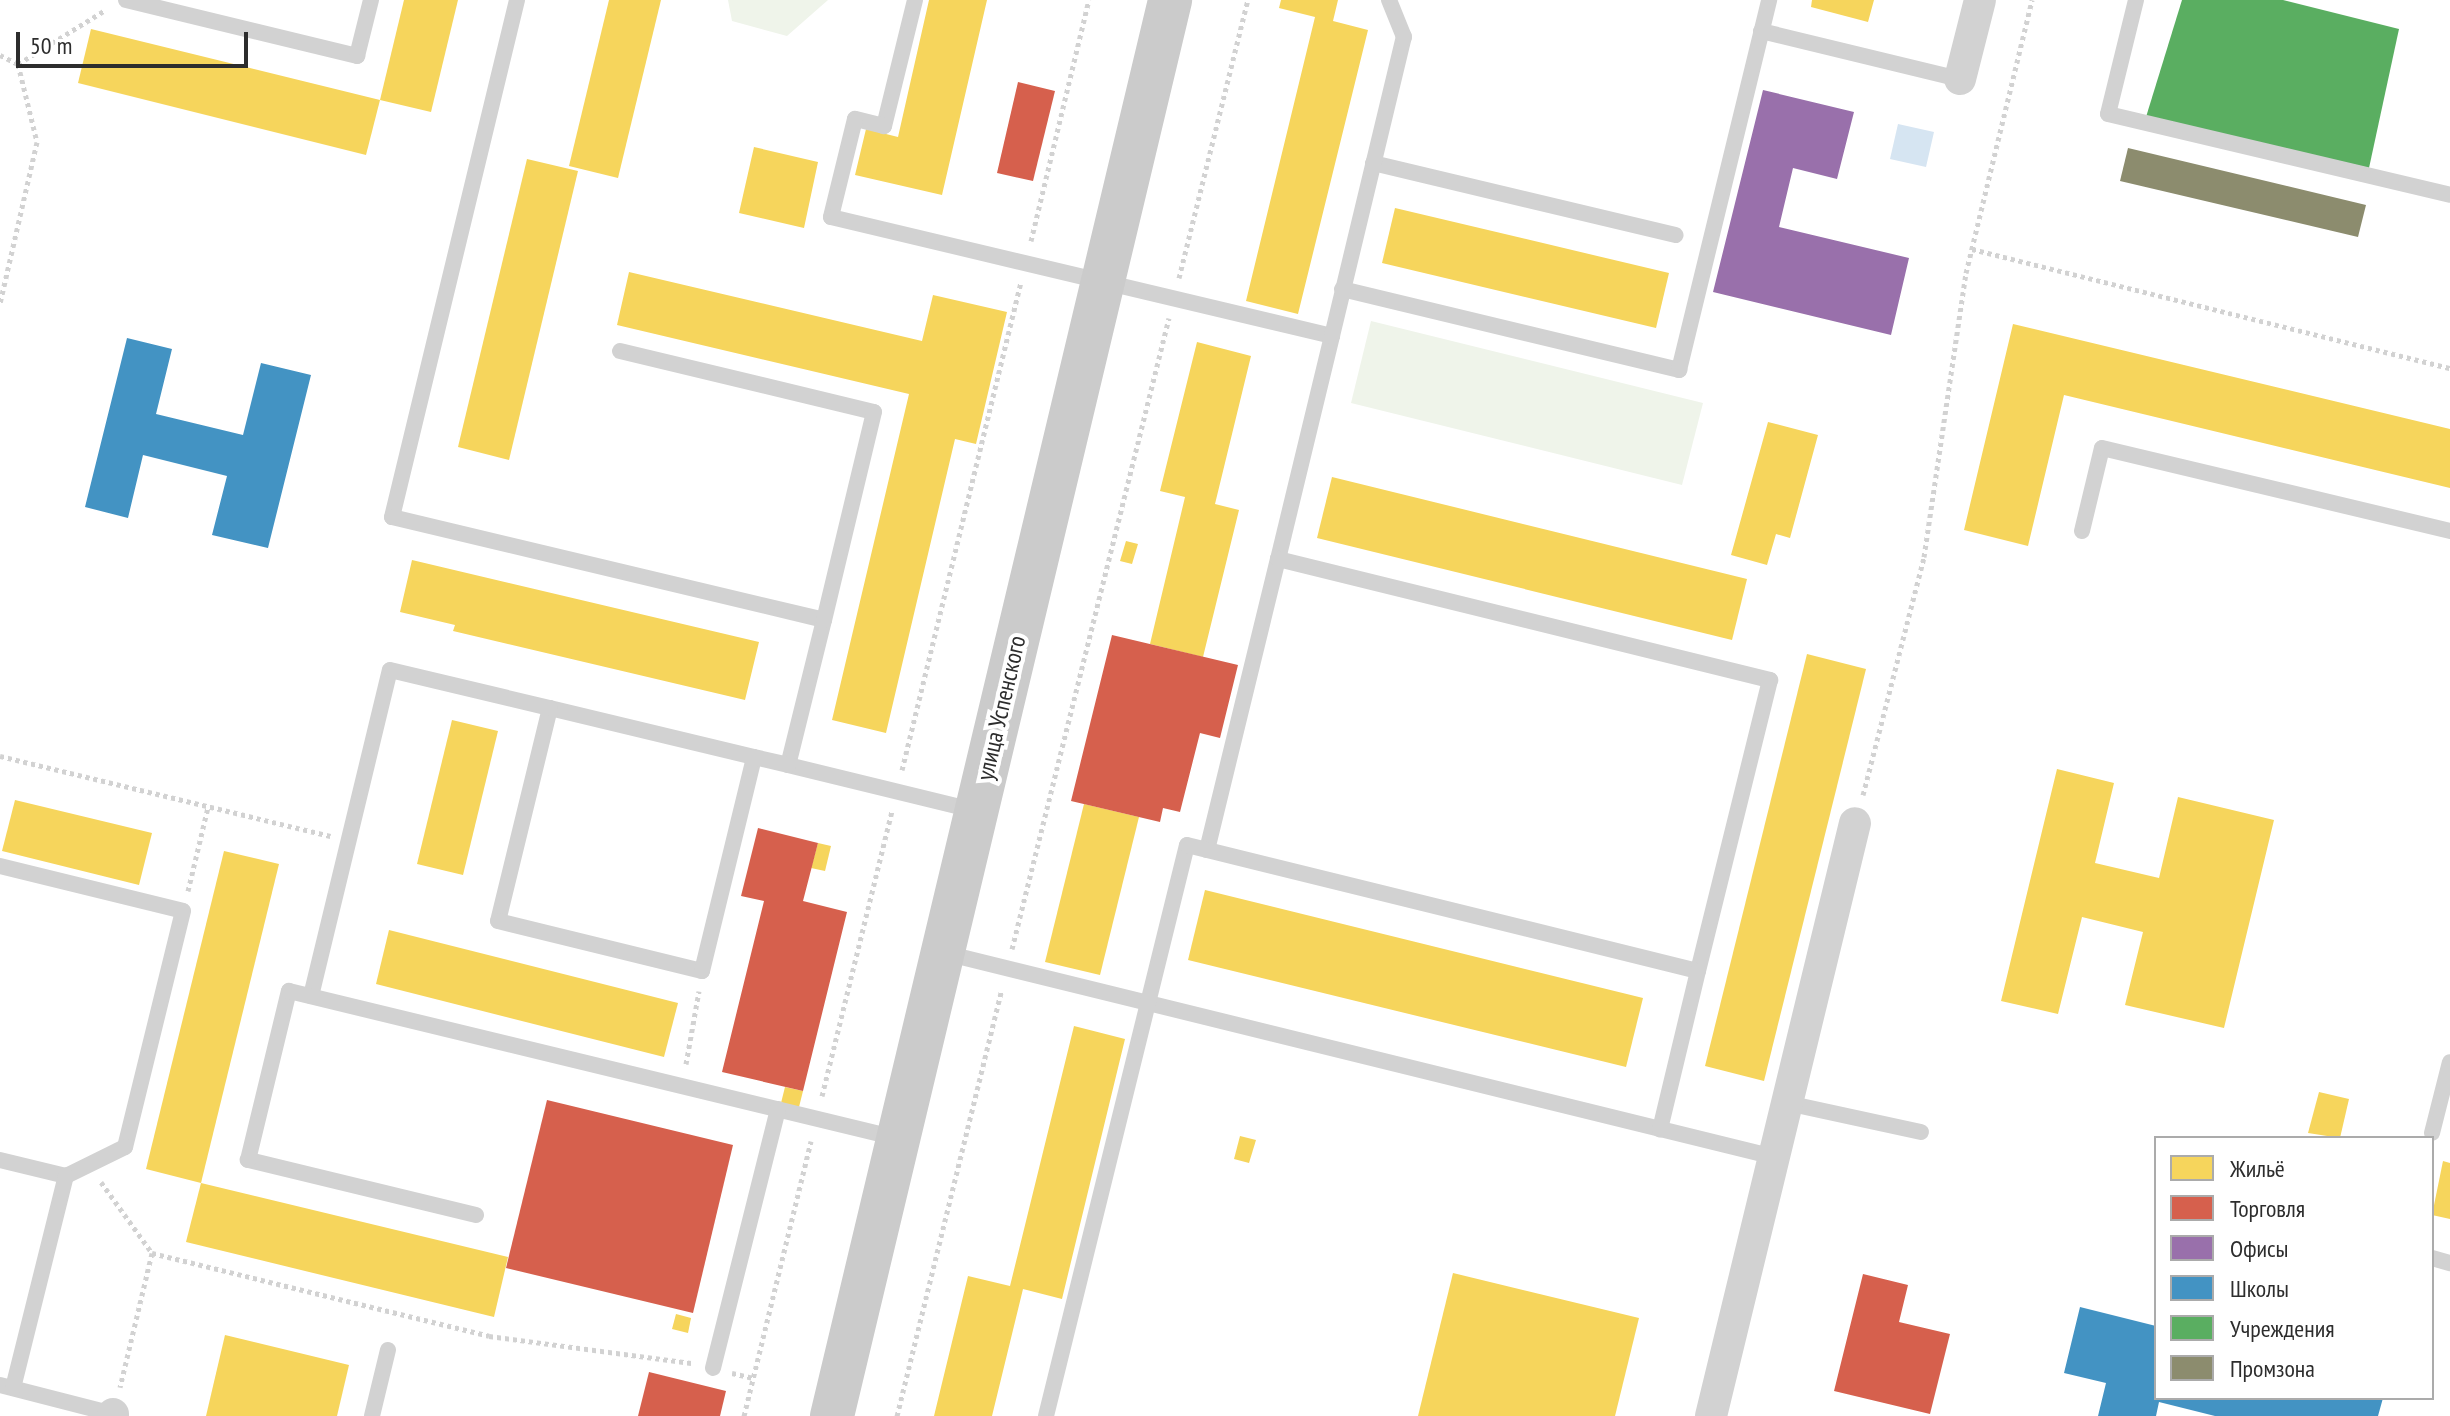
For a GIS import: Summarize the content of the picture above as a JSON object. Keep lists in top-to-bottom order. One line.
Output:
{"streets":{"street":["улица Успенского"]},"legend":["Жильё","Торговля","Офисы","Школы","Учреждения","Промзона"],"scale_bar":"50 m"}
